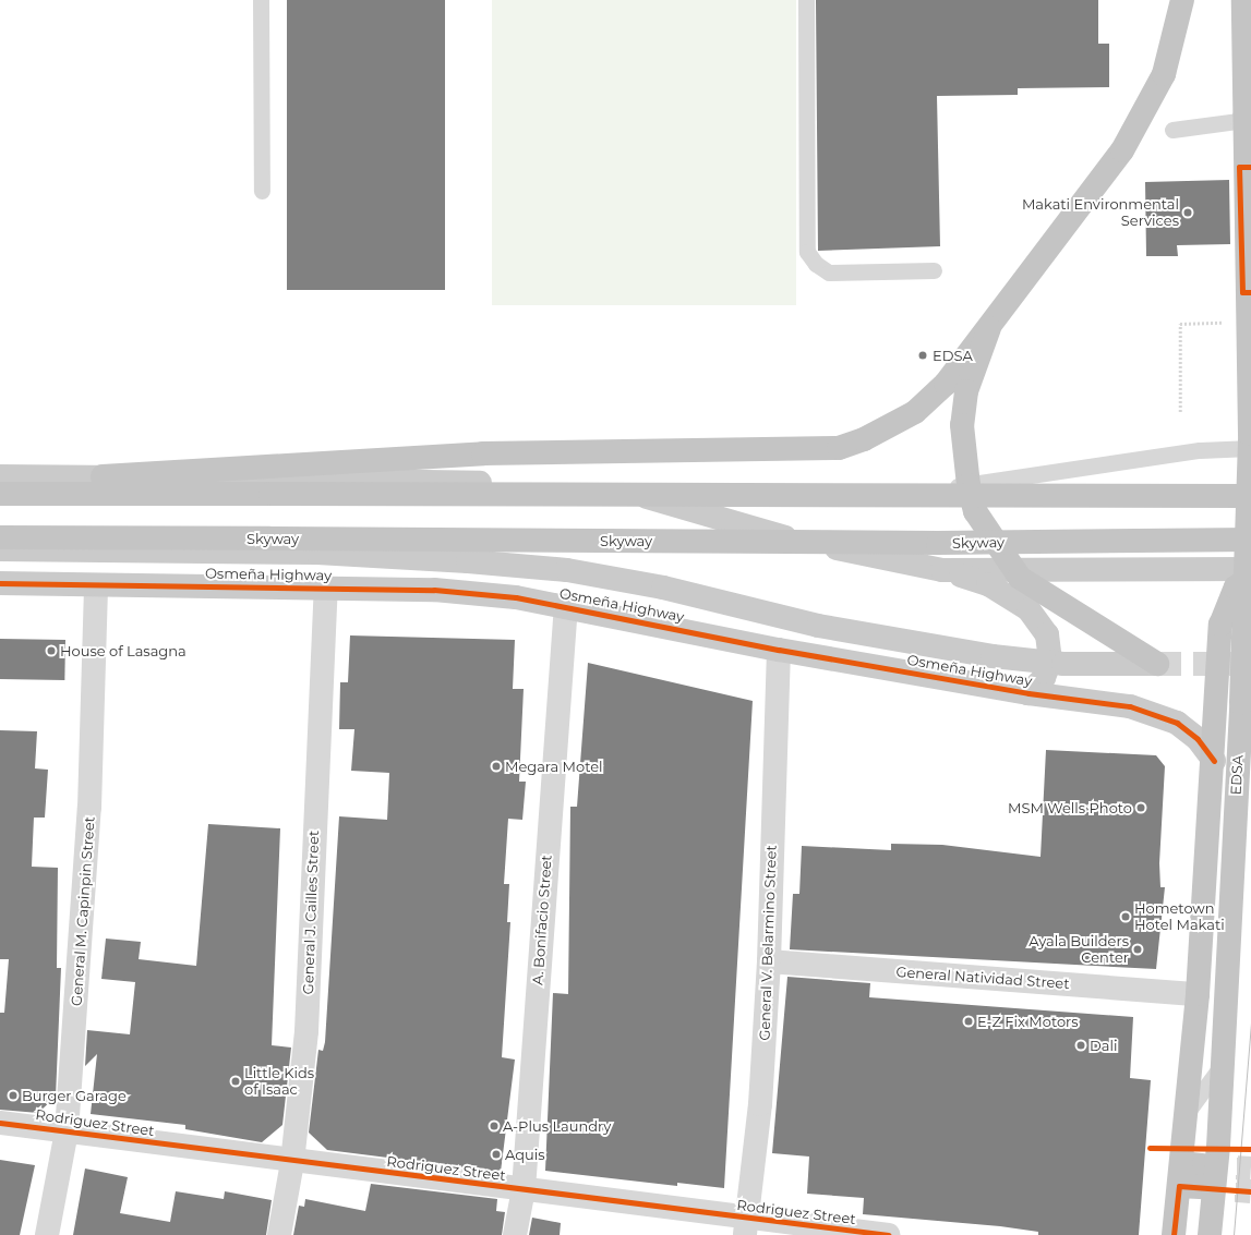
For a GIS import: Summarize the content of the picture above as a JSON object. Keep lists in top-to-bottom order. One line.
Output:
{"streets":{"highway":["Skyway","EDSA"],"main road":["Osmeña Highway"],"street":["General M. Capinpin Street","General J. Cailles Street","A. Bonifacio Street","General V. Belarmino Street","General Natividad Street","Rodriguez Street"]},"crossings":[["Osmeña Highway","General M. Capinpin Street"],["Osmeña Highway","General J. Cailles Street"],["Osmeña Highway","A. Bonifacio Street"],["Osmeña Highway","General V. Belarmino Street"],["General M. Capinpin Street","Rodriguez Street"],["General J. Cailles Street","Rodriguez Street"],["A. Bonifacio Street","Rodriguez Street"],["General V. Belarmino Street","General Natividad Street"],["General V. Belarmino Street","Rodriguez Street"]],"places":["Makati Environmental Services","EDSA","House of Lasagna","Megara Motel","MSM Wells Photo","Hometown Hotel Makati","Ayala Builders Center","E-Z Fix Motors","Dali","Little Kids of Isaac","Burger Garage","A-Plus Laundry","Aquis"]}
